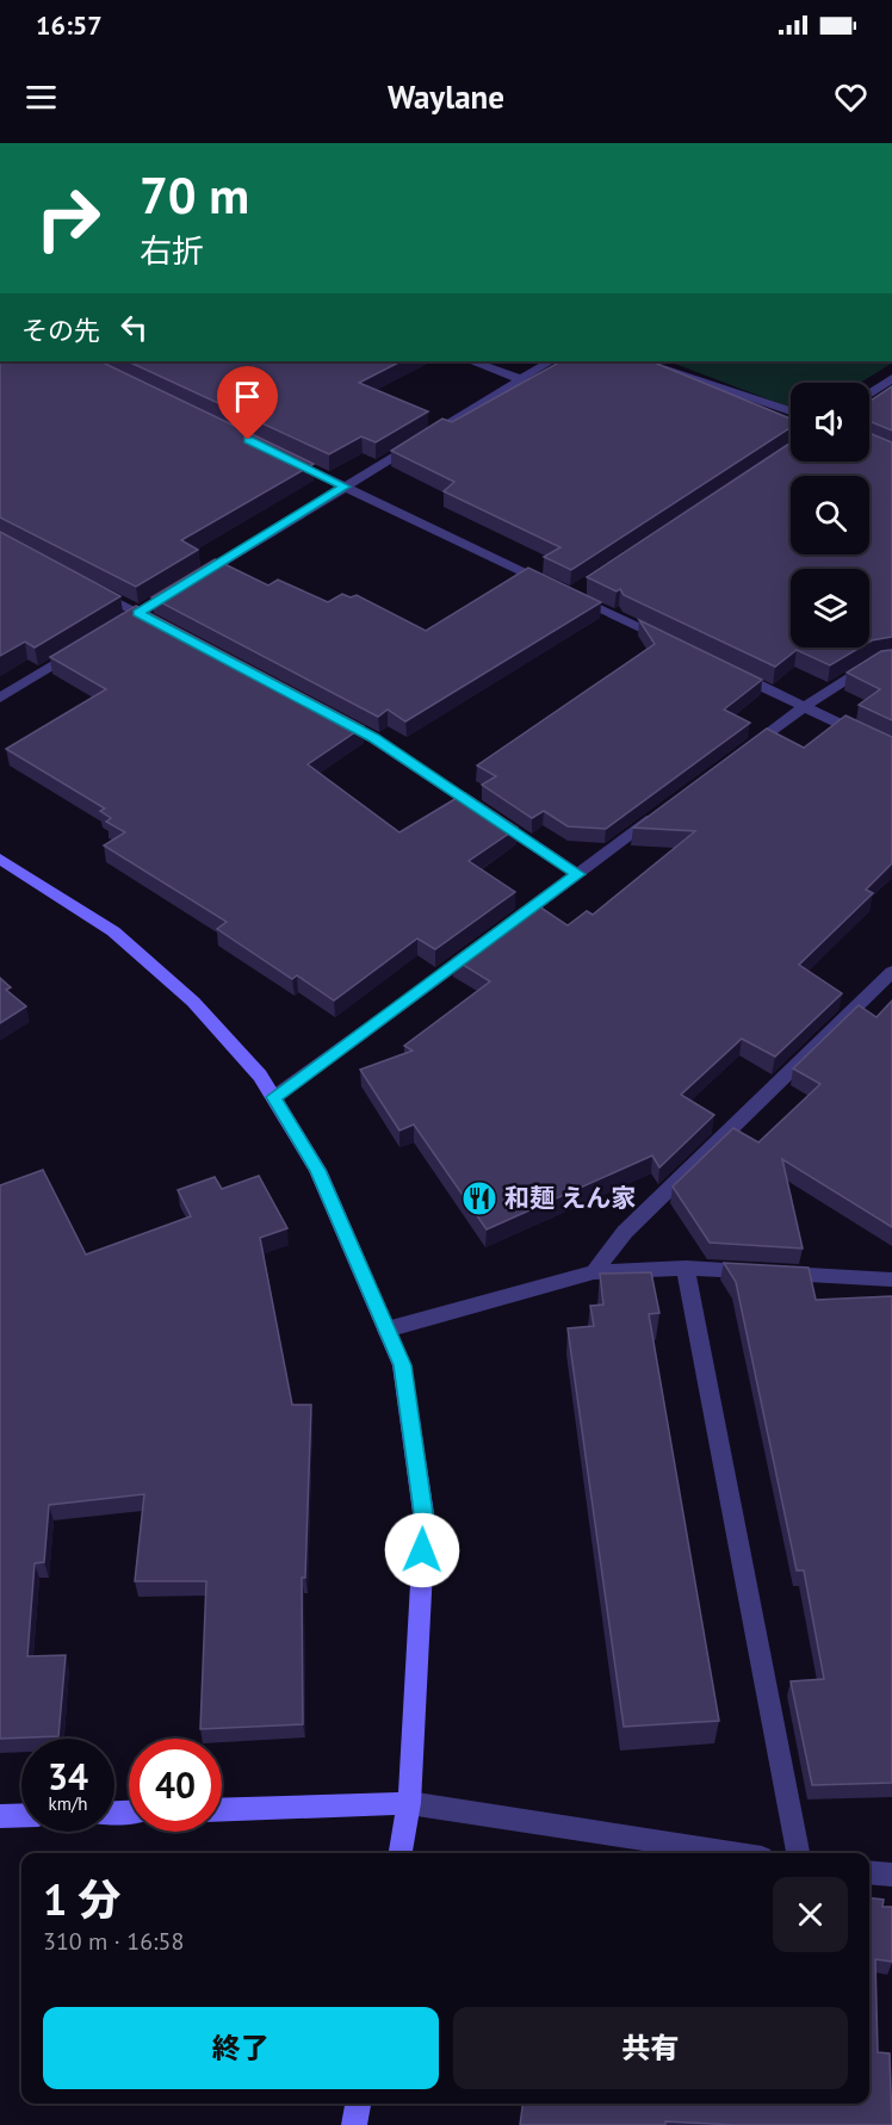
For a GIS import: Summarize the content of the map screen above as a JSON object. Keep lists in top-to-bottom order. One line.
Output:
{"places":{"restaurant":["和麺 えん家"]},"page":{"status":"16:57","header":"Waylane","turn":["70 m","右折"],"then":"その先","speed":"34 km/h","limit":"40","heading":["1 分","310 m · 16:58"],"buttons":["終了","共有"]}}
